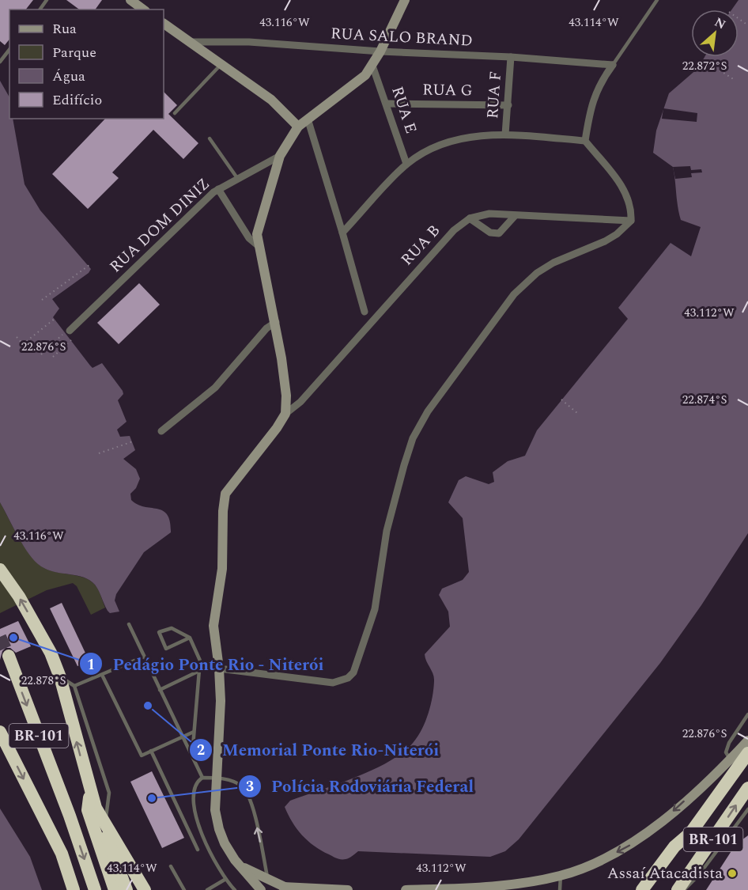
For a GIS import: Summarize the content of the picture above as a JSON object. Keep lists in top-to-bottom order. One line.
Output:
{"streets":{"highway":["BR-101"],"street":["RUA SALO BRAND","RUA G","RUA F","RUA E","RUA DOM DINIZ","RUA B"]},"crossings":[["RUA SALO BRAND","RUA F"],["RUA G","RUA F"],["RUA G","RUA E"]],"places":["Pedágio Ponte Rio - Niterói","Memorial Ponte Rio-Niterói","Polícia Rodoviária Federal","Assaí Atacadista"],"legend":["Rua","Parque","Água","Edifício"],"north":"top right","coordinates":["43.116°W","43.114°W","22.872°S","43.112°W","22.876°S","22.874°S","22.878°S"]}
